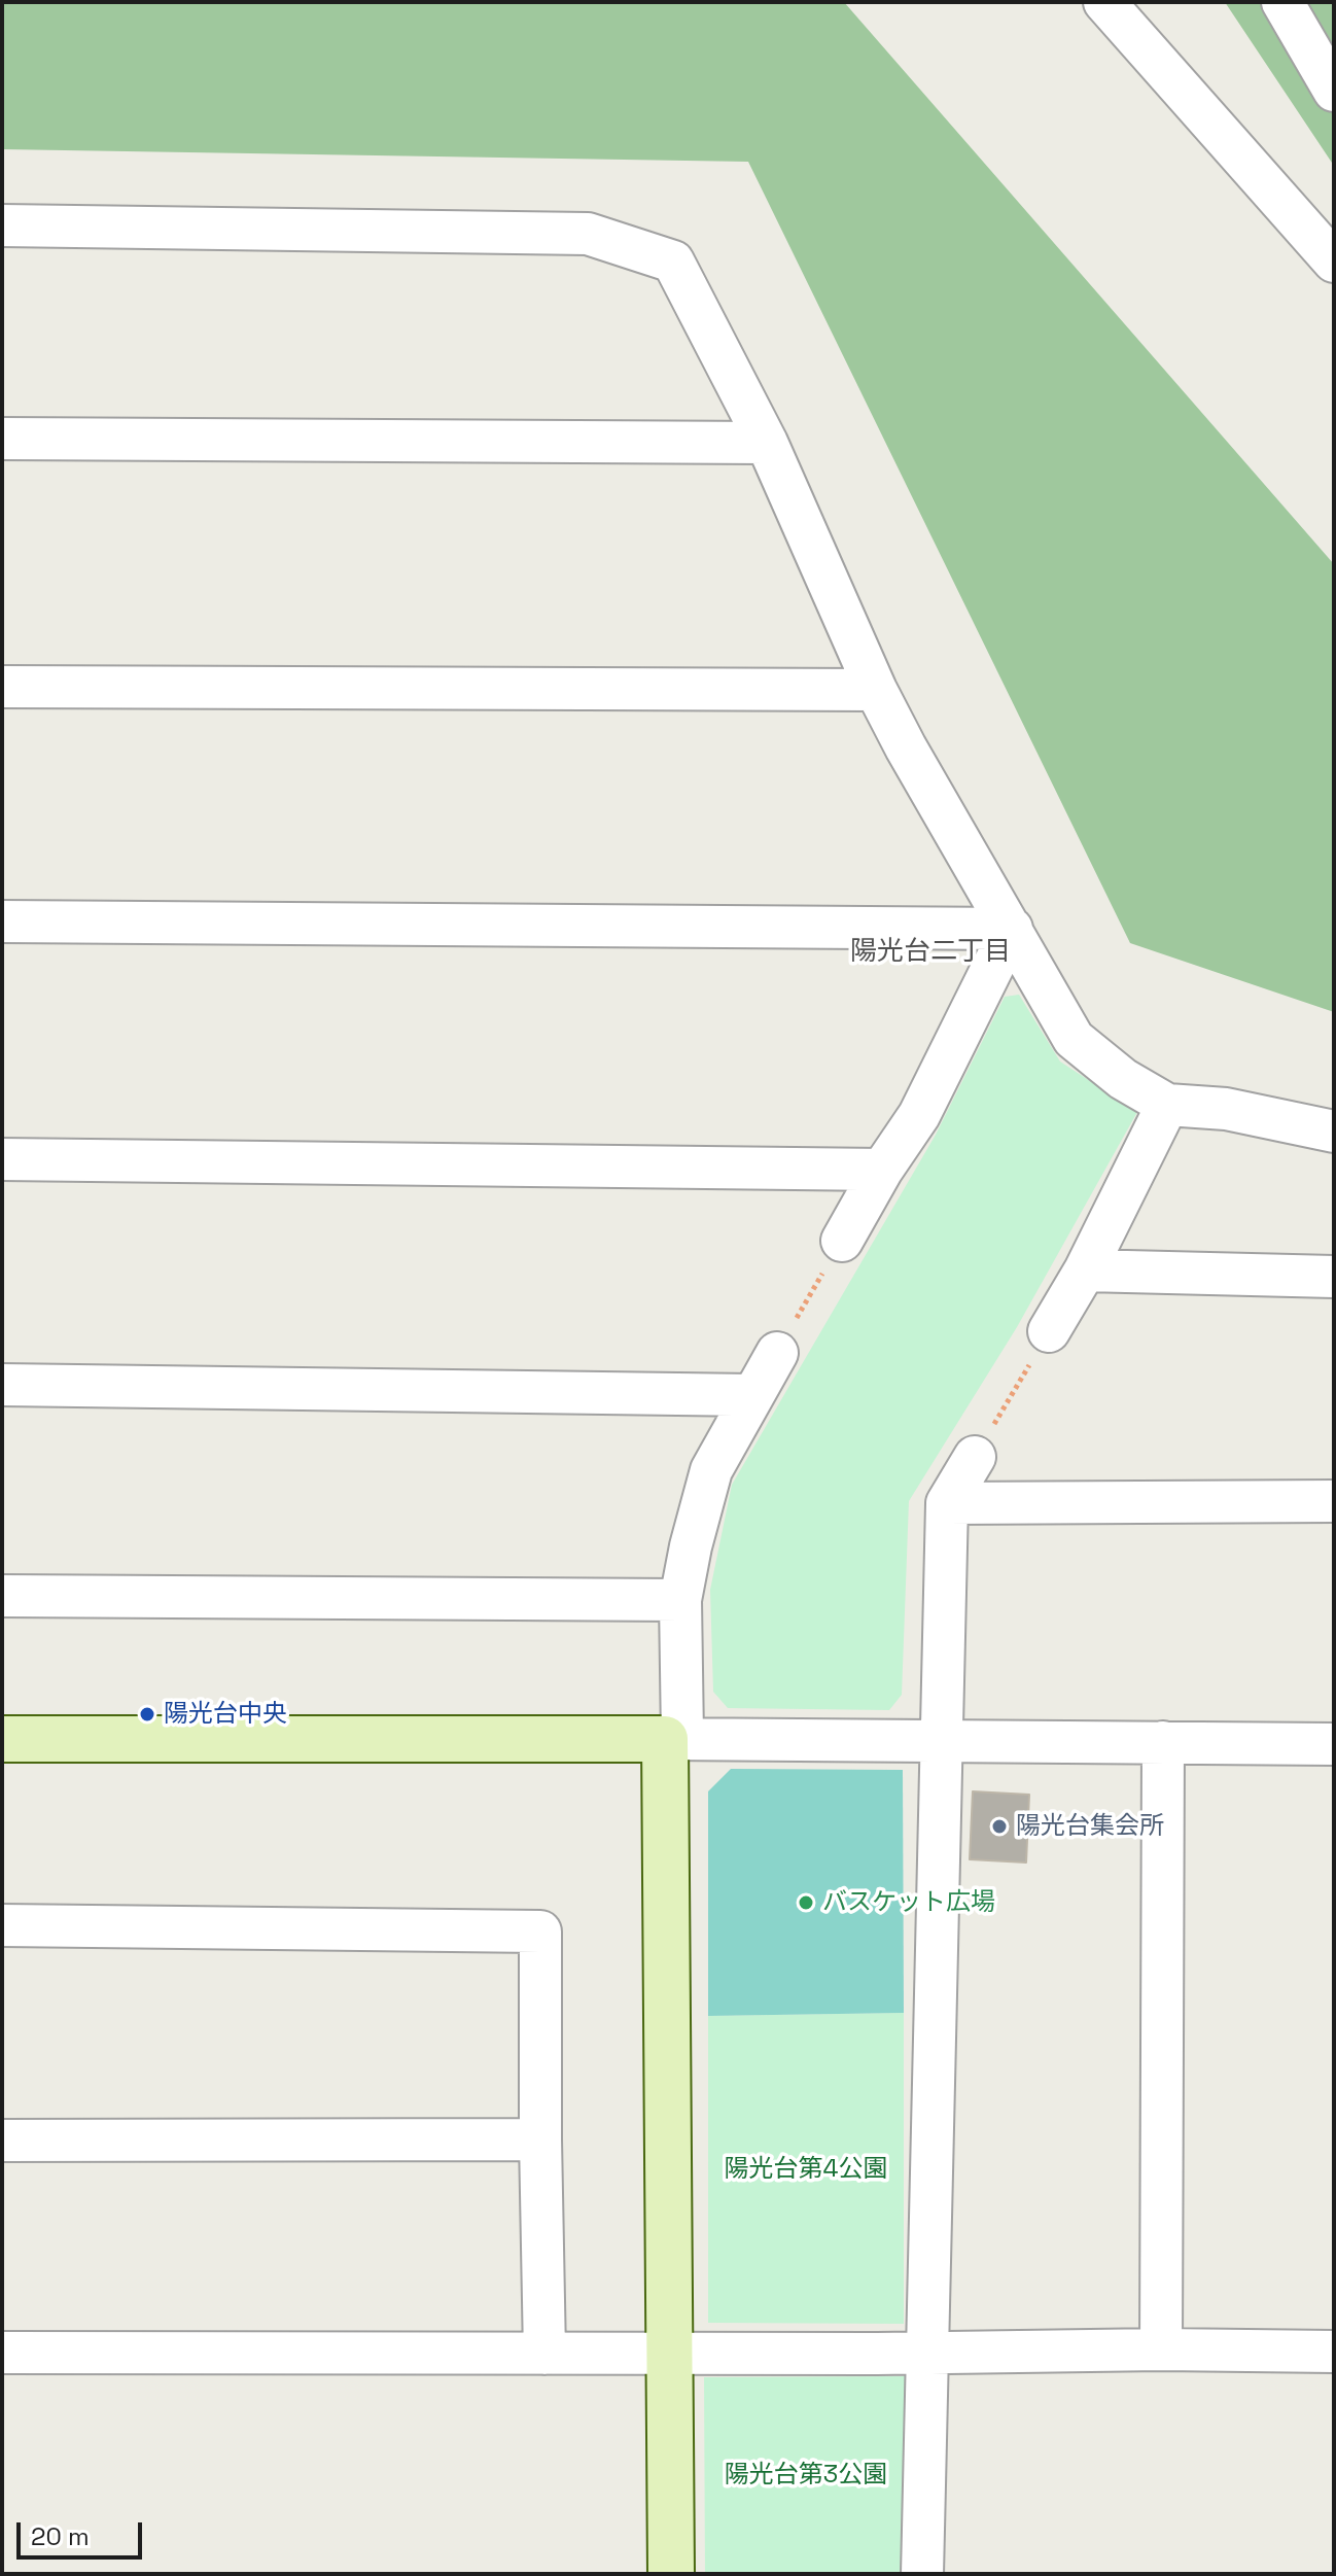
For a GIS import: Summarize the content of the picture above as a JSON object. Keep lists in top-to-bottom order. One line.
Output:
{"districts":["陽光台二丁目"],"parks":["陽光台第4公園","陽光台第3公園"],"places":["陽光台中央","陽光台集会所","バスケット広場"],"scale_bar":"20 m"}
